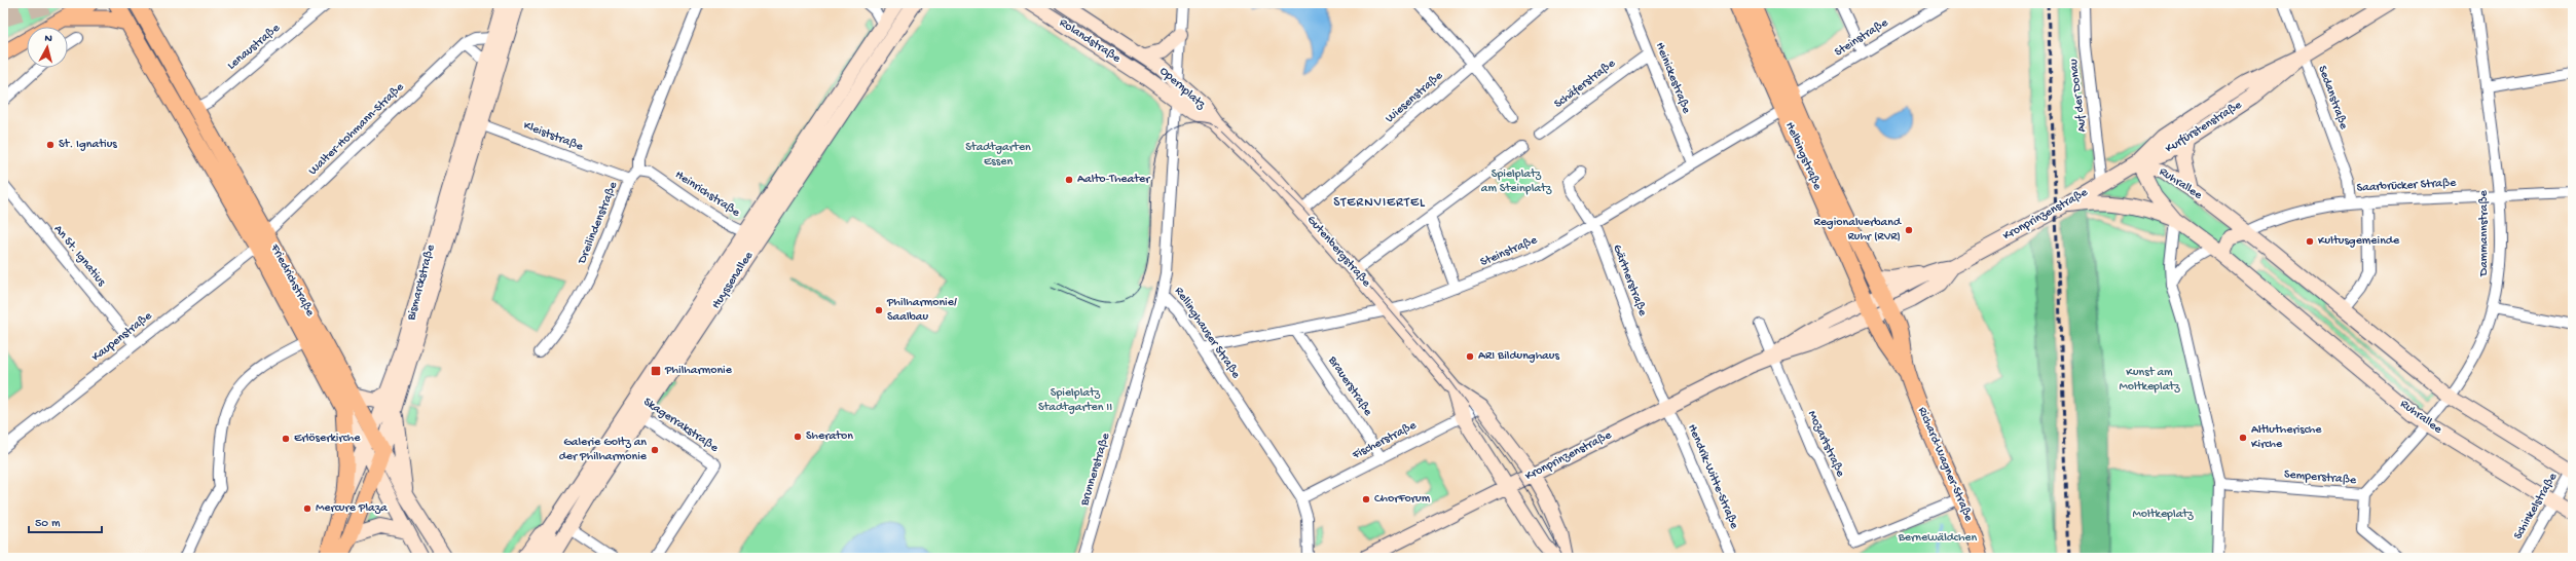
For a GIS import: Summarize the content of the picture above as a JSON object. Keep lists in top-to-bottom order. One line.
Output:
{"streets":{"main road":["Rolandstraße","Opernplatz","Kurfürstenstraße","Helbingstraße","Ruhrallee","Kronprinzenstraße","Gutenbergstraße","Friedrichstraße","Huyssenallee","Bismarckstraße","Richard-Wagner-Straße"],"street":["Steinstraße","Lenaustraße","Heinickestraße","Schäferstraße","Auf der Donau","Wiesenstraße","Sedanstraße","Walter-Hohmann-Straße","Kleiststraße","Saarbrücker Straße","Heinrichstraße","Dreilindenstraße","Dammannstraße","An St. Ignatius","Gärtnerstraße","Rellinghauser Straße","Kaupenstraße","Brauerstraße","Skagerrakstraße","Fischerstraße","Mozartstraße","Brunnenstraße","Hendrik-Witte-Straße","Semperstraße","Schinkelstraße"]},"crossings":[["Steinstraße","Heinickestraße"],["Steinstraße","Helbingstraße"],["Steinstraße","Gutenbergstraße"],["Steinstraße","Gärtnerstraße"],["Steinstraße","Rellinghauser Straße"],["Steinstraße","Brauerstraße"],["Rolandstraße","Opernplatz"],["Lenaustraße","Friedrichstraße"],["Heinickestraße","Schäferstraße"],["Opernplatz","Gutenbergstraße"],["Opernplatz","Rellinghauser Straße"],["Auf der Donau","Kronprinzenstraße"],["Wiesenstraße","Gutenbergstraße"],["Sedanstraße","Kurfürstenstraße"],["Sedanstraße","Saarbrücker Straße"],["Kurfürstenstraße","Ruhrallee"],["Kurfürstenstraße","Kronprinzenstraße"],["Walter-Hohmann-Straße","Friedrichstraße"],["Walter-Hohmann-Straße","Bismarckstraße"],["Kleiststraße","Dreilindenstraße"],["Kleiststraße","Bismarckstraße"],["Helbingstraße","Kronprinzenstraße"],["Helbingstraße","Richard-Wagner-Straße"],["Ruhrallee","Saarbrücker Straße"],["Ruhrallee","Kronprinzenstraße"],["Ruhrallee","Dammannstraße"],["Ruhrallee","Schinkelstraße"],["Saarbrücker Straße","Dammannstraße"],["Heinrichstraße","Dreilindenstraße"],["Heinrichstraße","Huyssenallee"],["Kronprinzenstraße","Gutenbergstraße"],["Kronprinzenstraße","Gärtnerstraße"],["Kronprinzenstraße","Mozartstraße"],["Kronprinzenstraße","Richard-Wagner-Straße"],["Kronprinzenstraße","Hendrik-Witte-Straße"],["Dammannstraße","Semperstraße"],["Gutenbergstraße","Fischerstraße"],["An St. Ignatius","Kaupenstraße"],["Friedrichstraße","Bismarckstraße"],["Friedrichstraße","Kaupenstraße"],["Huyssenallee","Skagerrakstraße"],["Gärtnerstraße","Hendrik-Witte-Straße"],["Rellinghauser Straße","Fischerstraße"],["Rellinghauser Straße","Brunnenstraße"],["Brauerstraße","Fischerstraße"],["Mozartstraße","Richard-Wagner-Straße"]],"districts":["STERNVIERTEL"],"parks":["Stadtgarten Essen","Spielplatz am Steinplatz","Kunst am Moltkeplatz","Spielplatz Stadtgarten II","Moltkeplatz","Bernewäldchen"],"places":{"other":["St. Ignatius","Aalto-Theater","Regionalverband Ruhr (RVR)","Kultusgemeinde","Philharmonie/ Saalbau","ARI Bildunghaus","Sheraton","Altlutherische Kirche","Erlöserkirche","Galerie Goltz an der Philharmonie","ChorForum","Mercure Plaza"],"transit":["Philharmonie"]},"scale_bar":"50 m","north":"top"}
